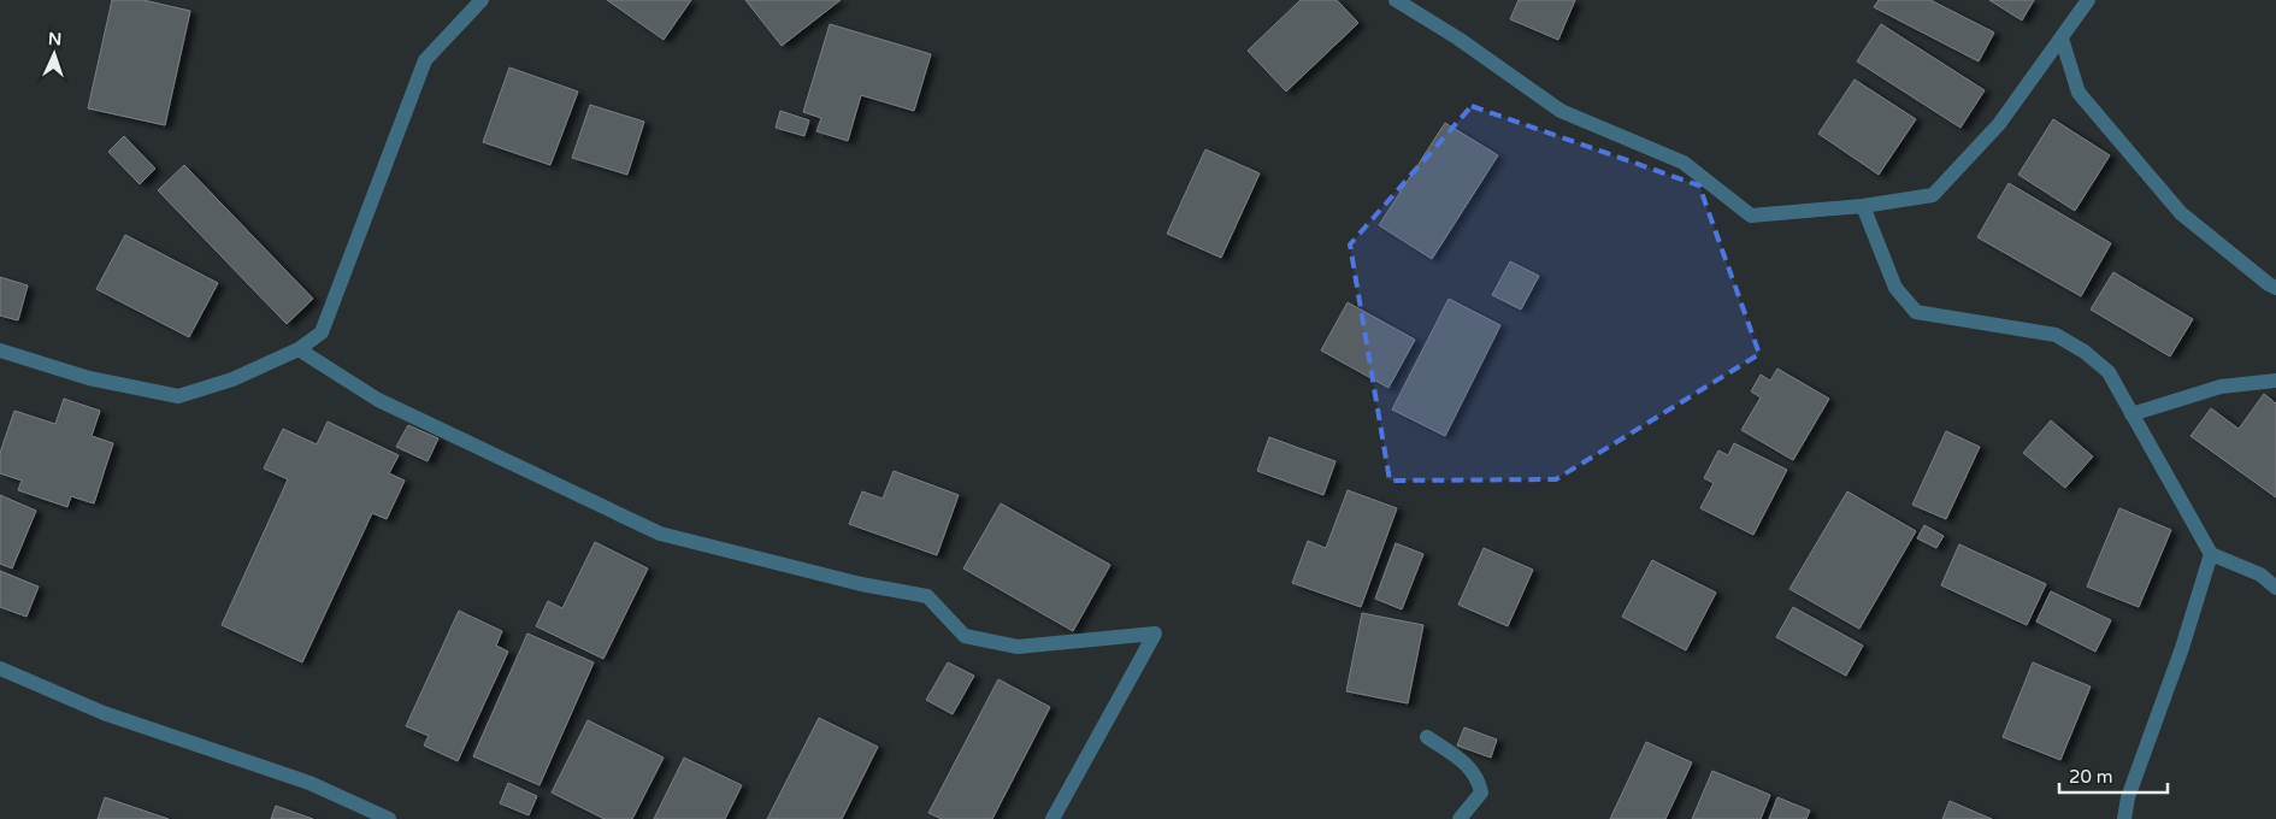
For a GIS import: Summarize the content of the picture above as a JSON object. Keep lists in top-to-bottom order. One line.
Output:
{"scale_bar":"20 m","north":"top"}
